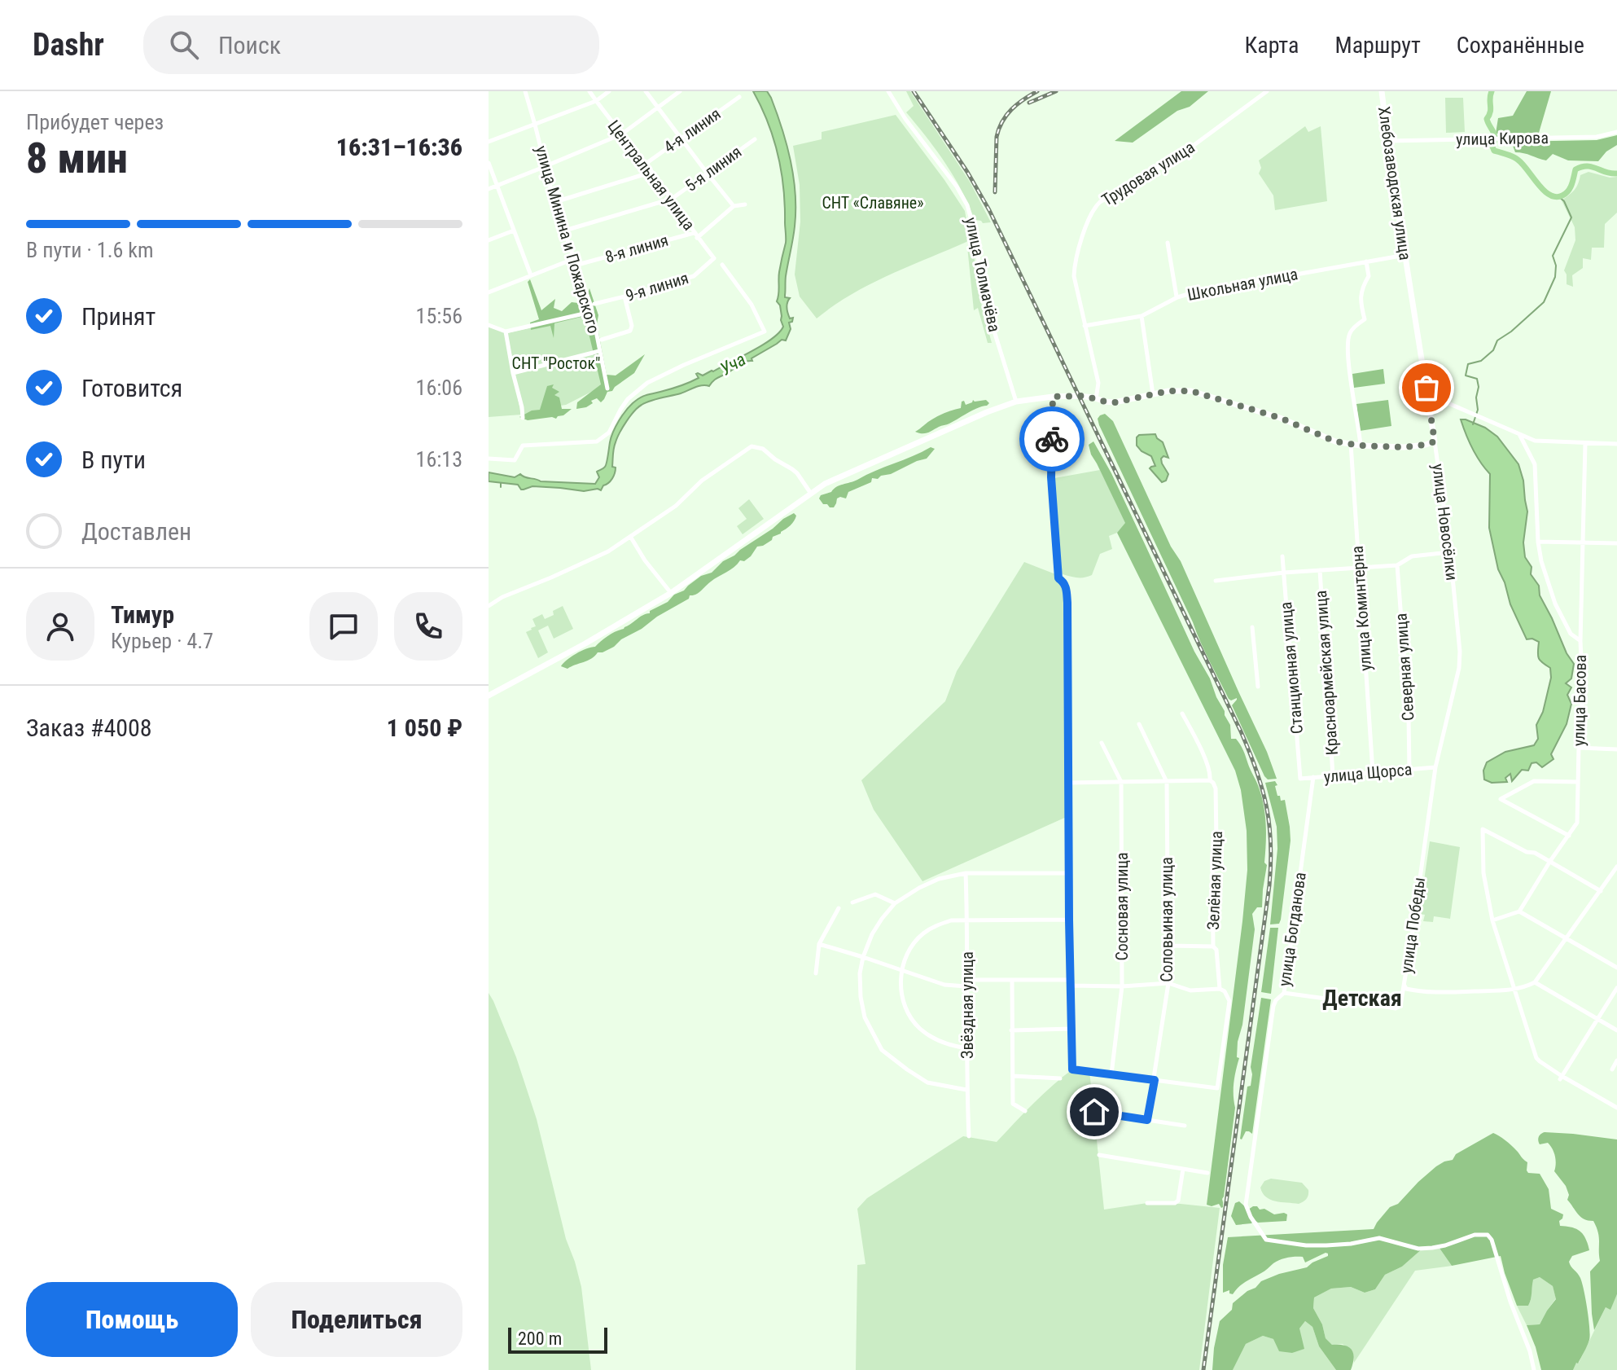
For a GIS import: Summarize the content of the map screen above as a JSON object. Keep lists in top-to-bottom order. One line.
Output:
{"streets":{"main road":["Хлебозаводская улица","улица Новосёлки"],"street":["4-я линия","улица Кирова","5-я линия","Трудовая улица","Центральная улица","улица Минина и Пожарского","8-я линия","улица Толмачёва","Школьная улица","9-я линия","улица Коминтерна","Северная улица","Станционная улица","Красноармейская улица","улица Басова","улица Щорса","Зелёная улица","Сосновая улица","Соловьиная улица","улица Победы","улица Богданова","Звёздная улица"]},"crossings":[["4-я линия","Центральная улица"],["улица Кирова","Хлебозаводская улица"],["5-я линия","Центральная улица"],["Трудовая улица","Школьная улица"],["Центральная улица","8-я линия"],["Центральная улица","9-я линия"],["Хлебозаводская улица","Школьная улица"],["Хлебозаводская улица","улица Новосёлки"],["улица Новосёлки","улица Щорса"],["улица Новосёлки","улица Победы"],["улица Коминтерна","улица Щорса"],["Северная улица","улица Щорса"],["Станционная улица","улица Щорса"],["Красноармейская улица","улица Щорса"],["улица Щорса","улица Победы"],["улица Щорса","улица Богданова"],["Зелёная улица","Соловьиная улица"],["улица Победы","улица Богданова"]],"districts":["Детская"],"water":["Уча"],"parks":["СНТ «Славяне»","СНТ \"Росток\""],"scale_bar":"200 m","page":{"header":"Dashr","search":"Поиск","nav":["Карта","Маршрут","Сохранённые"],"heading":["8 мин","Прибудет через","16:31–16:36"],"panel":["Тимур","Курьер · 4.7","Заказ #4008","1 050 ₽"],"bar":"В пути · 1.6 km","list":[["Принят","15:56"],["Готовится","16:06"],["В пути","16:13"],"Доставлен"],"buttons":["Помощь","Поделиться"],"scale":"200 m"}}
